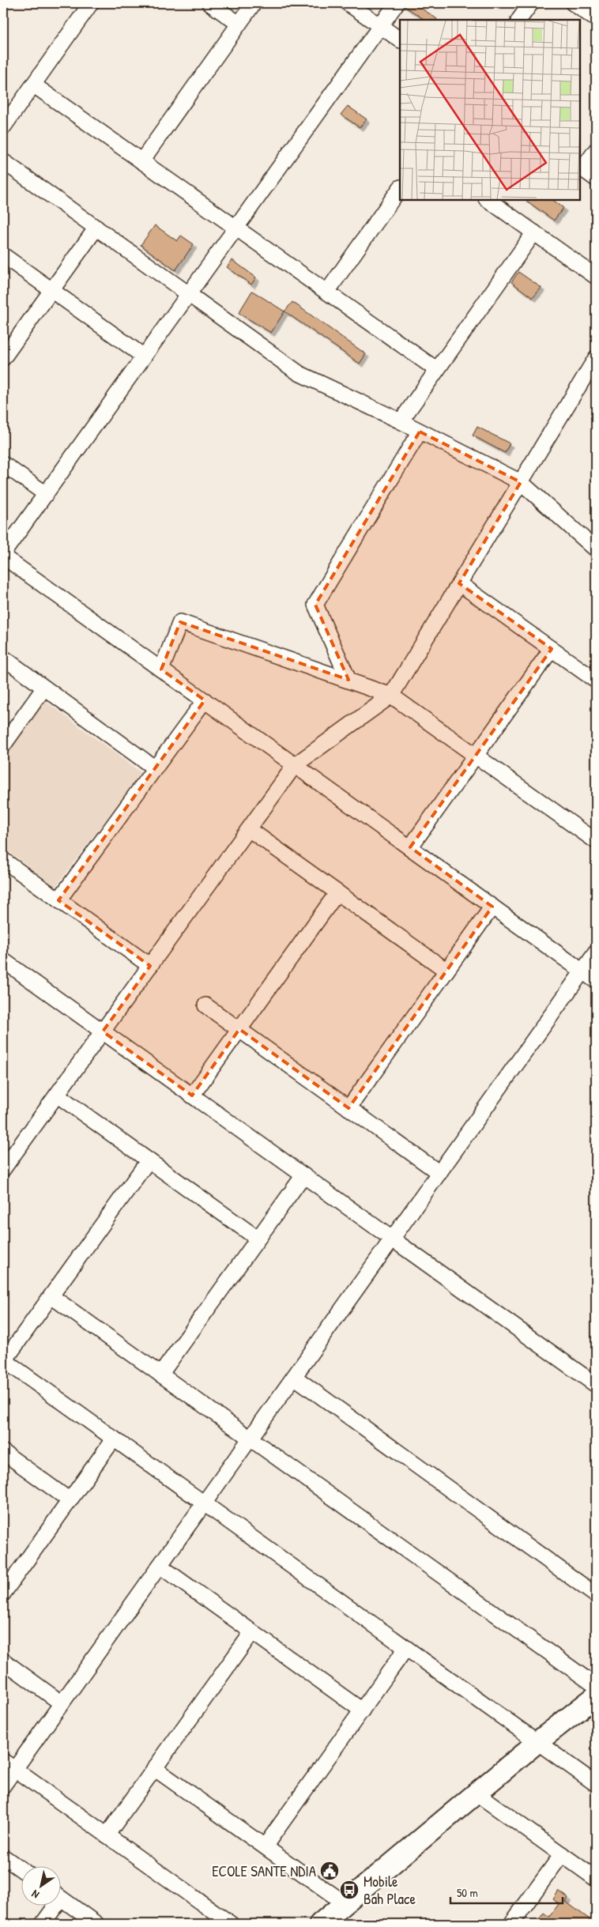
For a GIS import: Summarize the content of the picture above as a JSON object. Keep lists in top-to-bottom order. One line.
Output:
{"places":{"public building":["ECOLE SANTE NDIA"],"bus stop":["Mobile Bah Place"]},"scale_bar":"50 m","north":"bottom left"}
